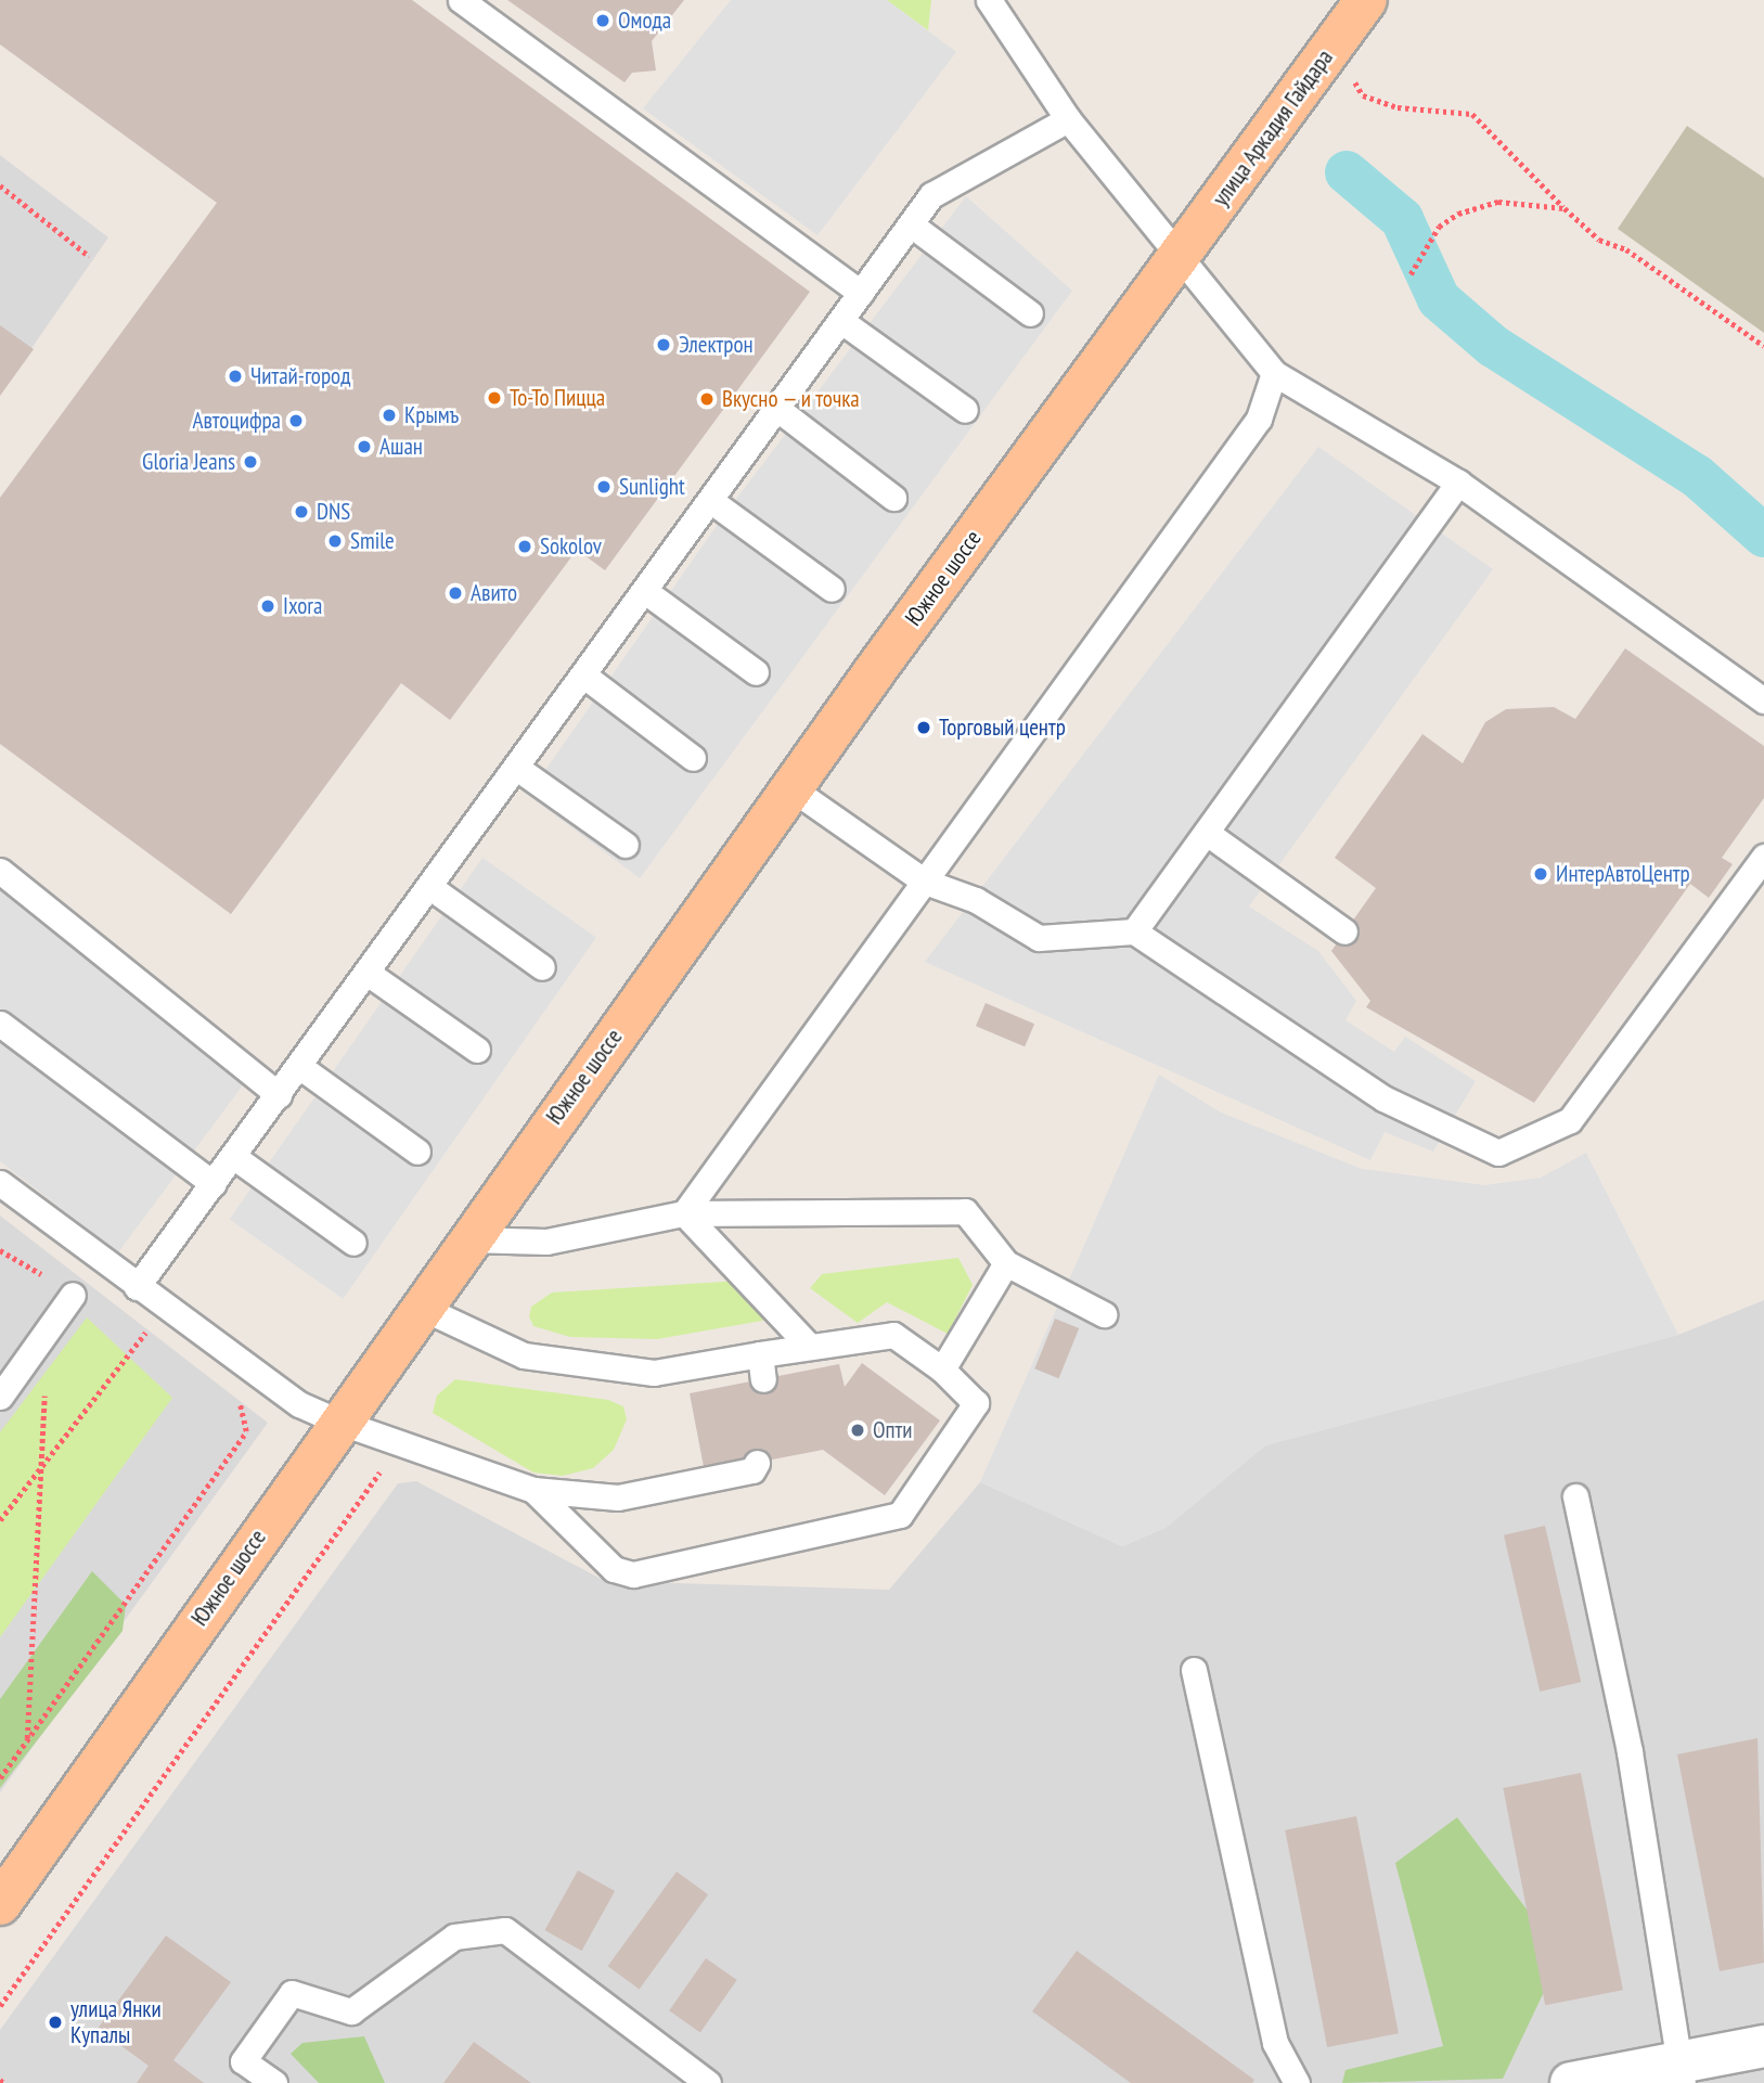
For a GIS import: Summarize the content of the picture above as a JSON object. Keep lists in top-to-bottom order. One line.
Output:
{"streets":{"main road":["улица Аркадия Гайдара","Южное шоссе"]},"crossings":[["улица Аркадия Гайдара","Южное шоссе"]],"places":["Омода","Электрон","Читай-город","То-То Пицца","Вкусно — и точка","Крымъ","Автоцифра","Ашан","Gloria Jeans","Sunlight","DNS","Smile","Sokolov","Авито","Ixora","Торговый центр","ИнтерАвтоЦентр","Опти","улица Янки Купалы"]}
